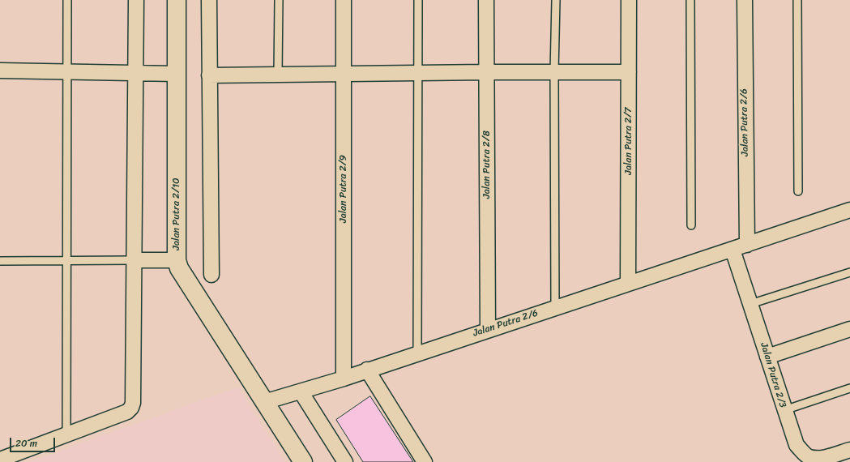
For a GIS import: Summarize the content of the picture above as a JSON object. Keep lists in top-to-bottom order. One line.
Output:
{"streets":{"street":["Jalan Putra 2/6","Jalan Putra 2/7","Jalan Putra 2/8","Jalan Putra 2/9","Jalan Putra 2/10","Jalan Putra 2/3"]},"crossings":[["Jalan Putra 2/6","Jalan Putra 2/7"],["Jalan Putra 2/6","Jalan Putra 2/8"],["Jalan Putra 2/6","Jalan Putra 2/9"],["Jalan Putra 2/6","Jalan Putra 2/10"],["Jalan Putra 2/6","Jalan Putra 2/3"]],"scale_bar":"20 m"}
